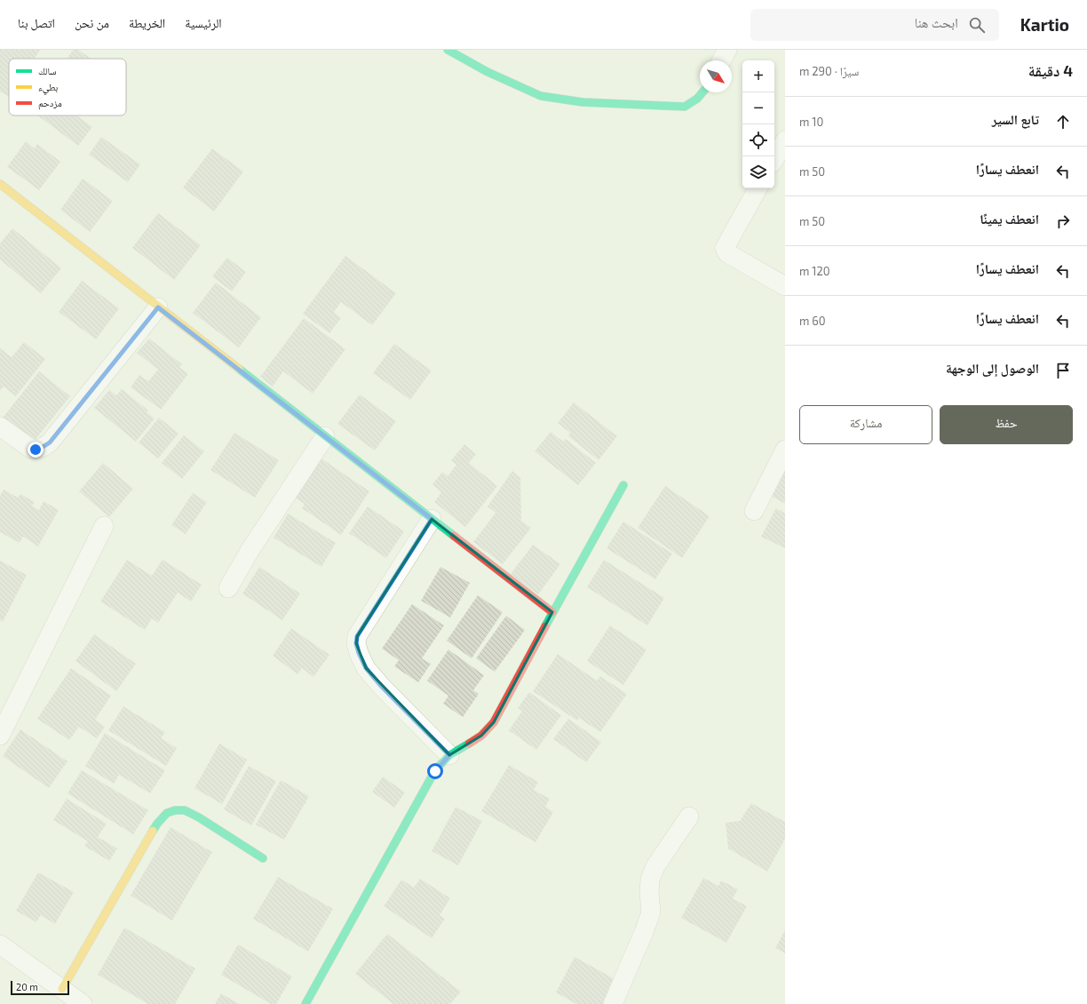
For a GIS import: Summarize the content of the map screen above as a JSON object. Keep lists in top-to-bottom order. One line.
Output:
{"legend":["سالك","بطيء","مزدحم"],"scale_bar":"20 m","north":"bottom right","page":{"header":"Kartio","search":"ابحث هنا","nav":["الرئيسية","الخريطة","من نحن","اتصل بنا"],"heading":["4 دقيقة","سيرًا · 290 m"],"map_buttons":["+","−"],"list":[["تابع السير","10 m"],["انعطف يسارًا","50 m"],["انعطف يمينًا","50 m"],["انعطف يسارًا","120 m"],["انعطف يسارًا","60 m"],"الوصول إلى الوجهة"],"buttons":["حفظ","مشاركة"],"scale":"20 m"}}
